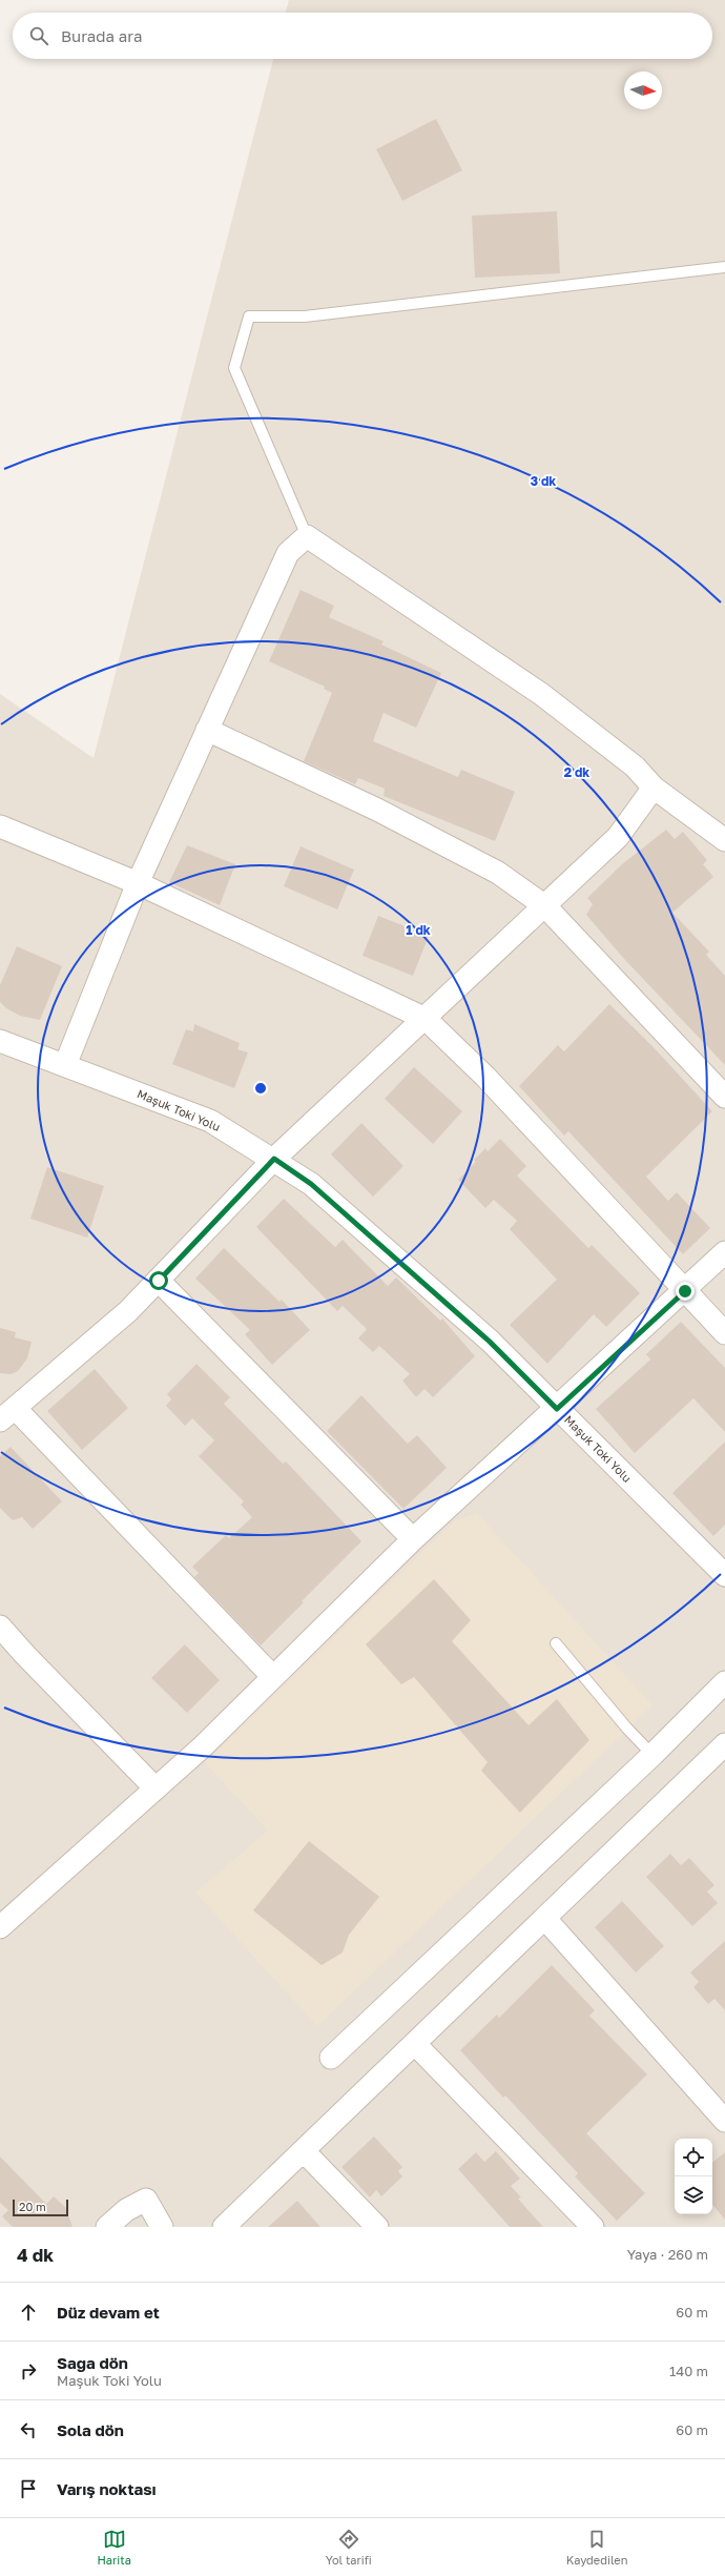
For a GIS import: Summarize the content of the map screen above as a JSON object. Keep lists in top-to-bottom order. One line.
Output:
{"streets":{"street":["Maşuk Toki Yolu"]},"scale_bar":"20 m","north":"right","page":{"search":"Burada ara","scale":"20 m","heading":["4 dk","Yaya · 260 m"],"list":[["Düz devam et","60 m"],["Sağa dön","Maşuk Toki Yolu","140 m"],["Sola dön","60 m"],"Varış noktası"],"nav":["Harita","Yol tarifi","Kaydedilen"]},"rings":["3 dk","2 dk","1 dk"]}
